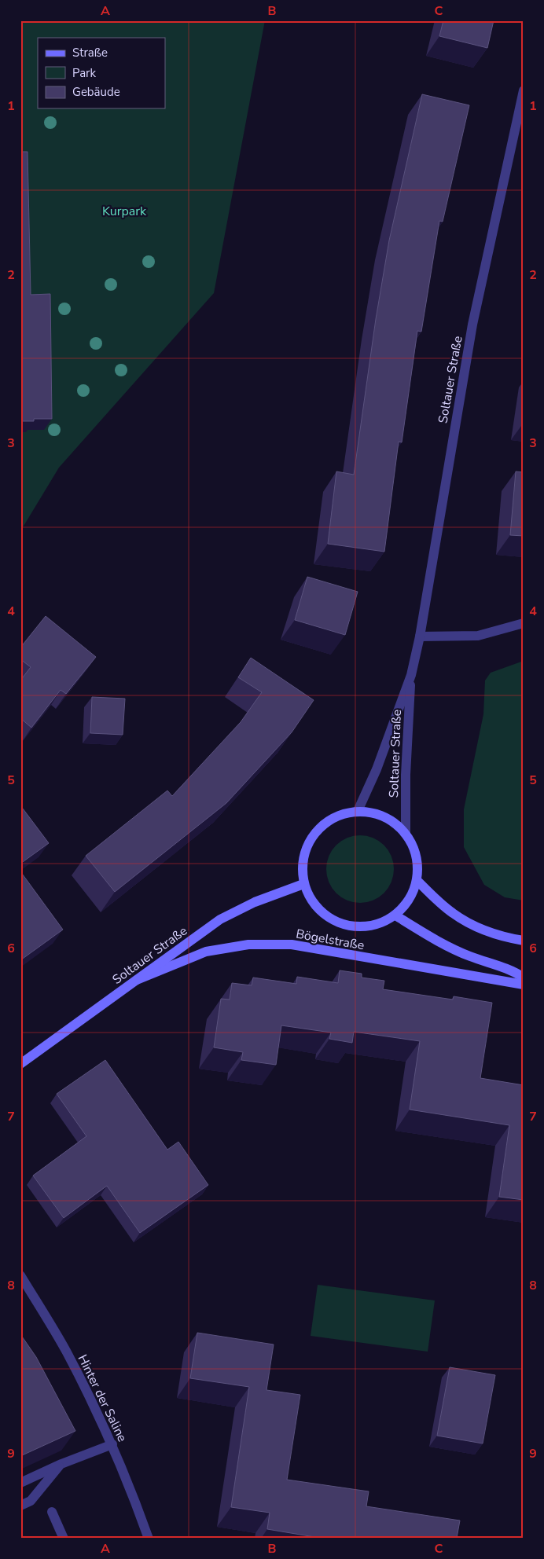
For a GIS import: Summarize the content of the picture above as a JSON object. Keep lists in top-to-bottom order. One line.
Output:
{"streets":{"main road":["Soltauer Straße","Bögelstraße"],"street":["Hinter der Saline"]},"crossings":[["Soltauer Straße","Bögelstraße"]],"parks":["Kurpark"],"legend":["Straße","Park","Gebäude"],"grid":{"columns":["A","B","C"],"rows":["1","2","3","4","5","6","7","8","9"]}}
